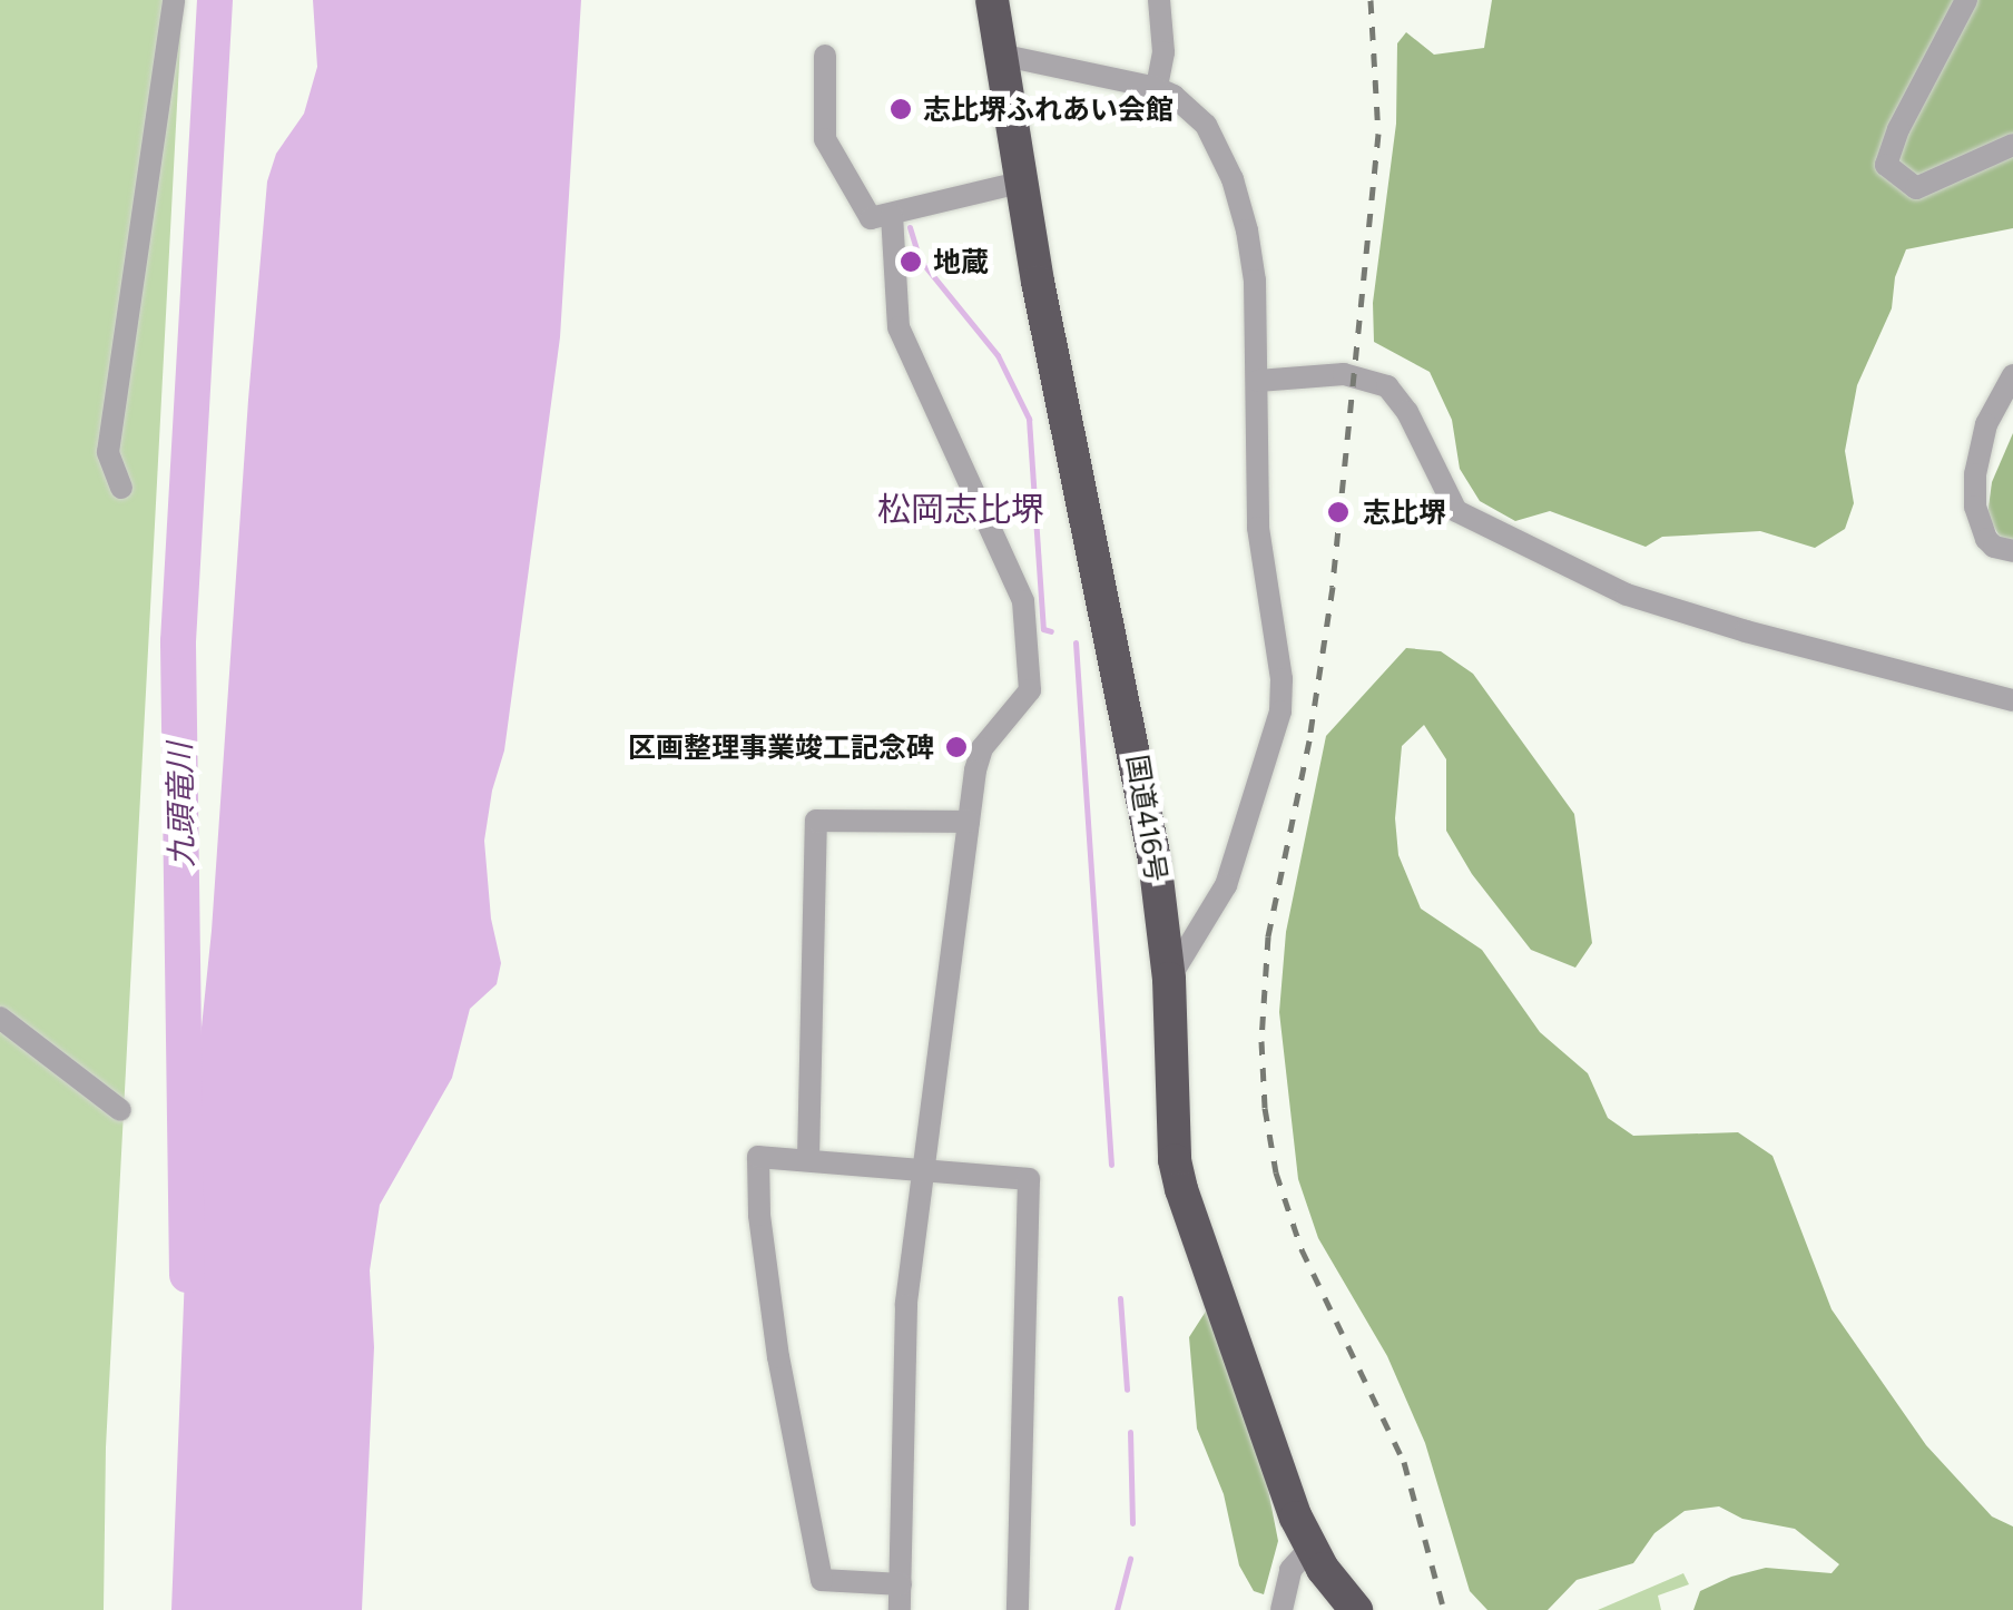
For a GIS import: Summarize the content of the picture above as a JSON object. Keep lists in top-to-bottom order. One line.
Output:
{"streets":{"highway":["国道416号"]},"districts":["松岡志比堺"],"water":["九頭竜川"],"places":["志比堺ふれあい会館","地蔵","志比堺","区画整理事業竣工記念碑"]}
